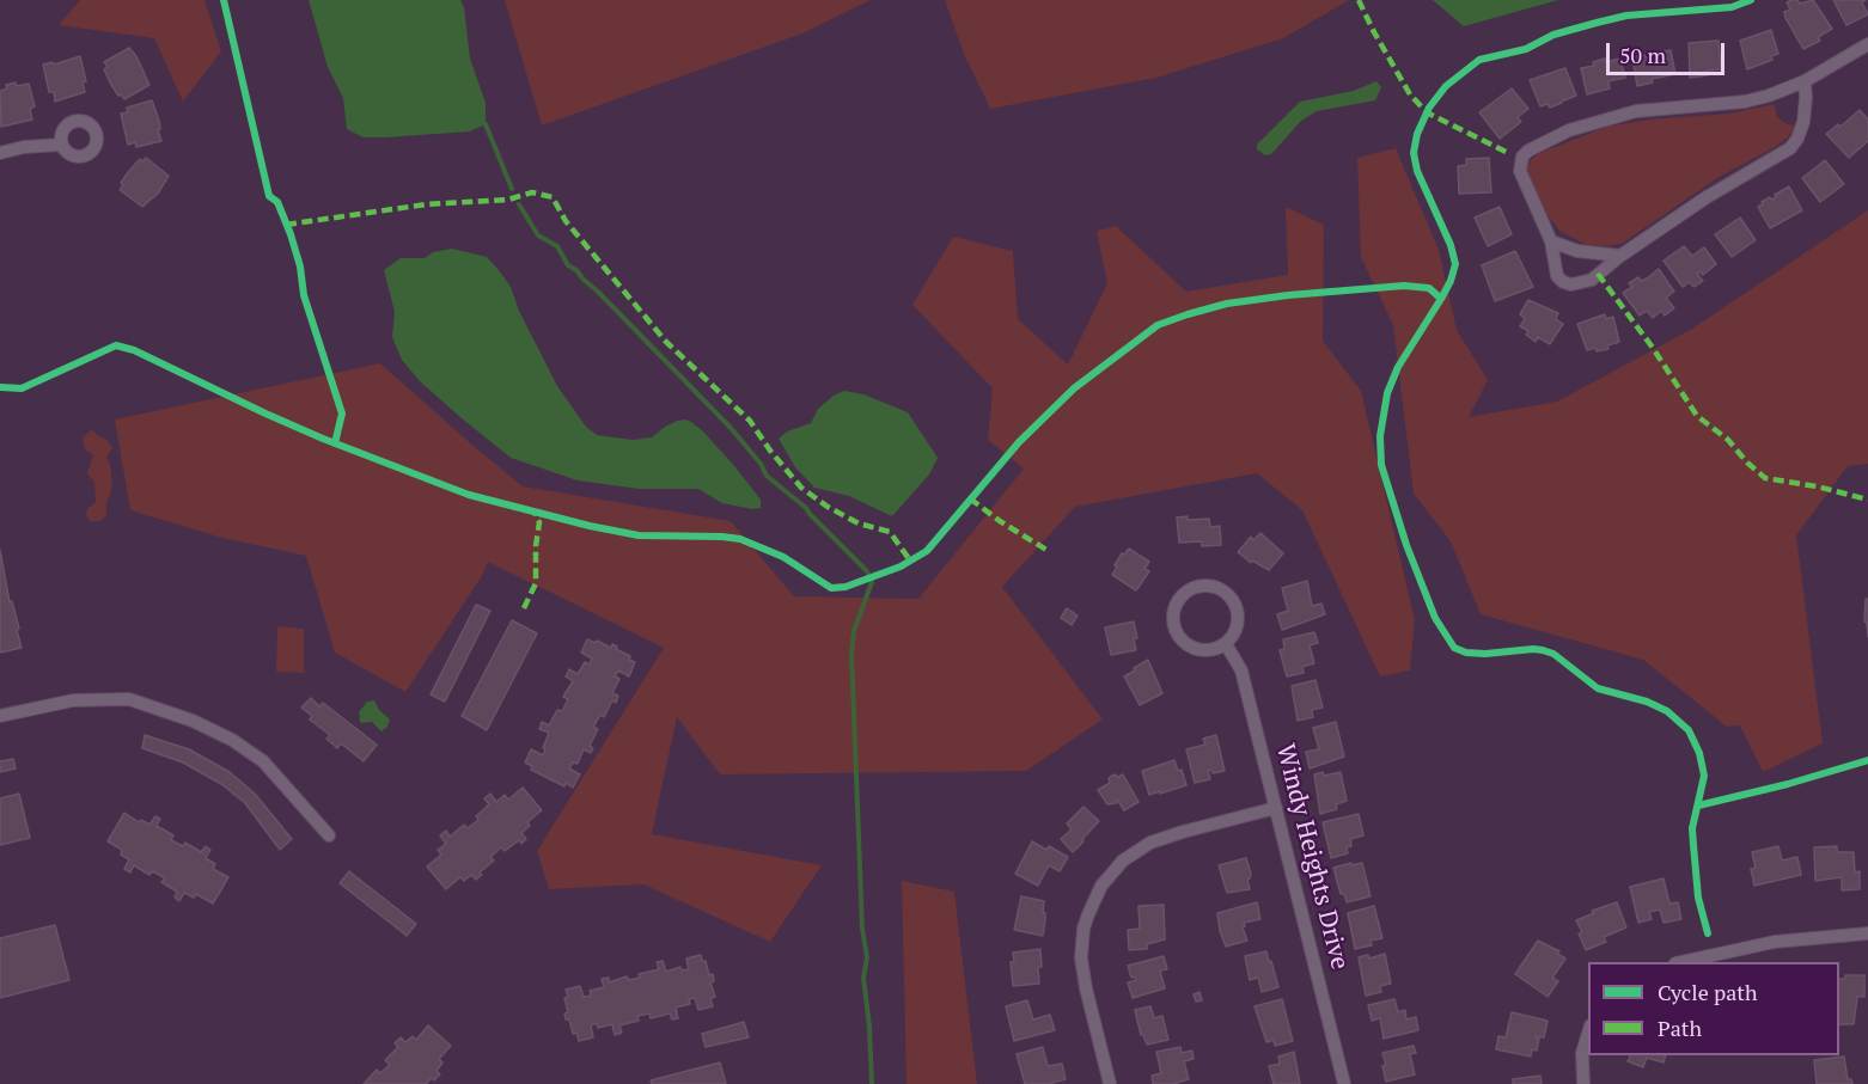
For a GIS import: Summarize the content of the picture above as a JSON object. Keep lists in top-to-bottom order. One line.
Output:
{"streets":{"street":["Windy Heights Drive"]},"legend":["Cycle path","Path"],"scale_bar":"50 m"}
